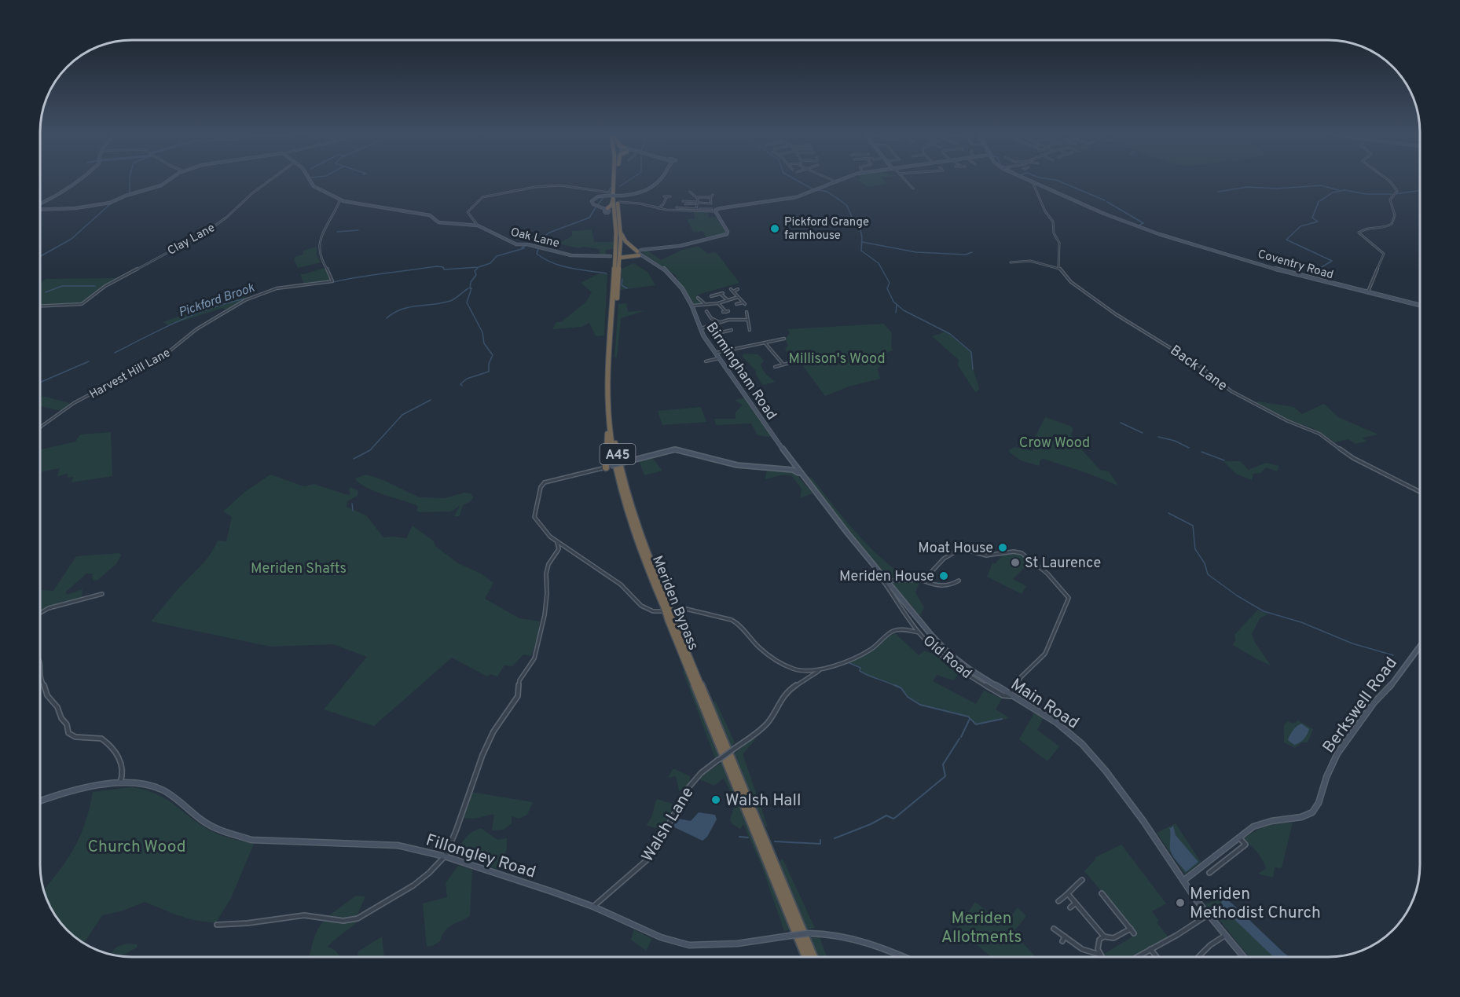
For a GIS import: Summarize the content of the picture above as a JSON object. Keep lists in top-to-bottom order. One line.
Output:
{"streets":{"highway":["A45","Meriden Bypass"],"street":["Oak Lane","Clay Lane","Coventry Road","Back Lane","Birmingham Road","Harvest Hill Lane","Old Road","Main Road","Berkswell Road","Walsh Lane","Fillongley Road"]},"crossings":[["Oak Lane","Harvest Hill Lane"],["Oak Lane","Meriden Bypass"],["Birmingham Road","Main Road"],["A45","Meriden Bypass"],["Old Road","Main Road"],["Main Road","Berkswell Road"],["Walsh Lane","Fillongley Road"]],"water":["Pickford Brook"],"parks":["Millison's Wood","Crow Wood","Meriden Shafts","Church Wood","Meriden Allotments"],"places":["Pickford Grange farmhouse","Moat House","St Laurence","Meriden House","Walsh Hall","Meriden Methodist Church"]}
